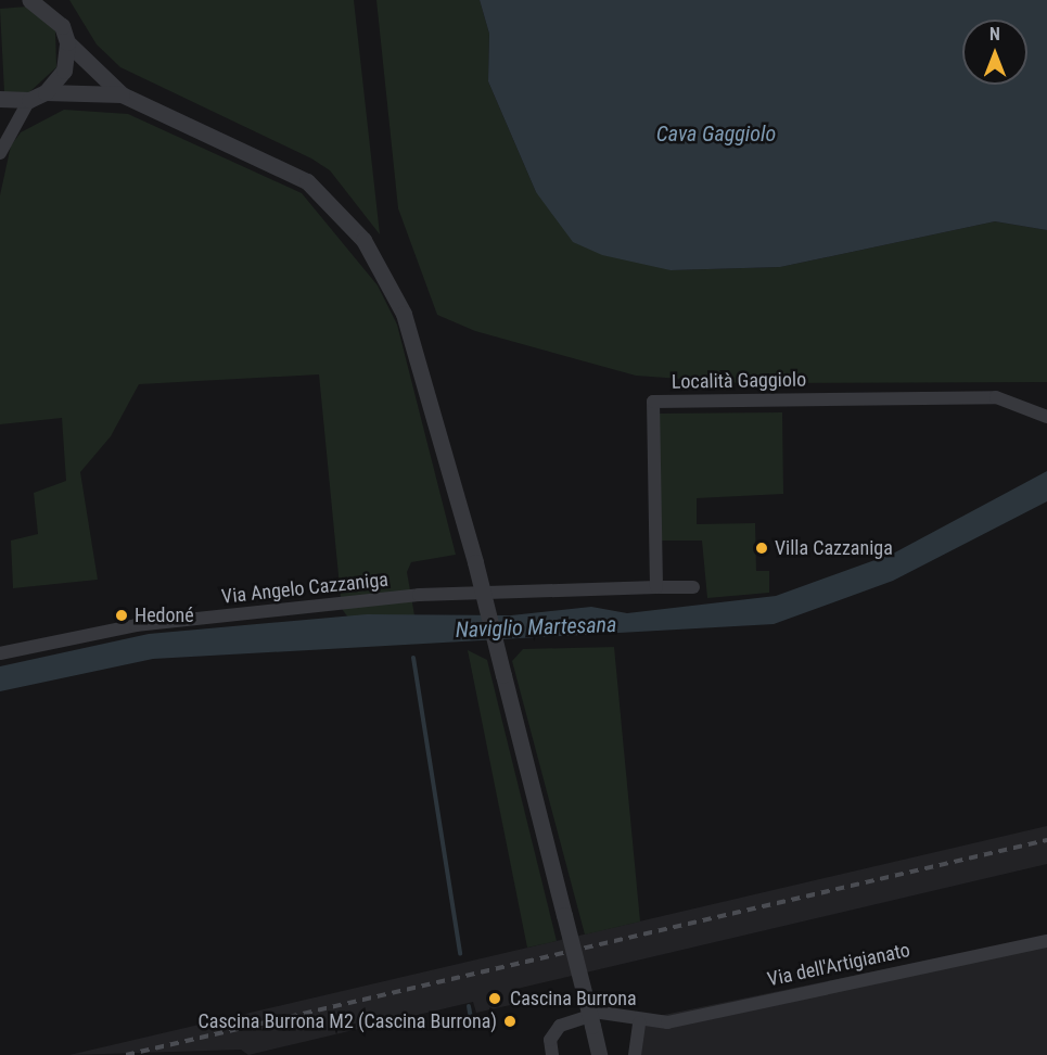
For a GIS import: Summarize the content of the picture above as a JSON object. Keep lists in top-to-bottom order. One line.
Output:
{"streets":{"street":["Località Gaggiolo","Via Angelo Cazzaniga","Via dell'Artigianato"]},"crossings":[["Località Gaggiolo","Via Angelo Cazzaniga"]],"water":["Cava Gaggiolo","Naviglio Martesana"],"places":["Villa Cazzaniga","Hedoné","Cascina Burrona","Cascina Burrona M2 (Cascina Burrona)"],"north":"top"}
